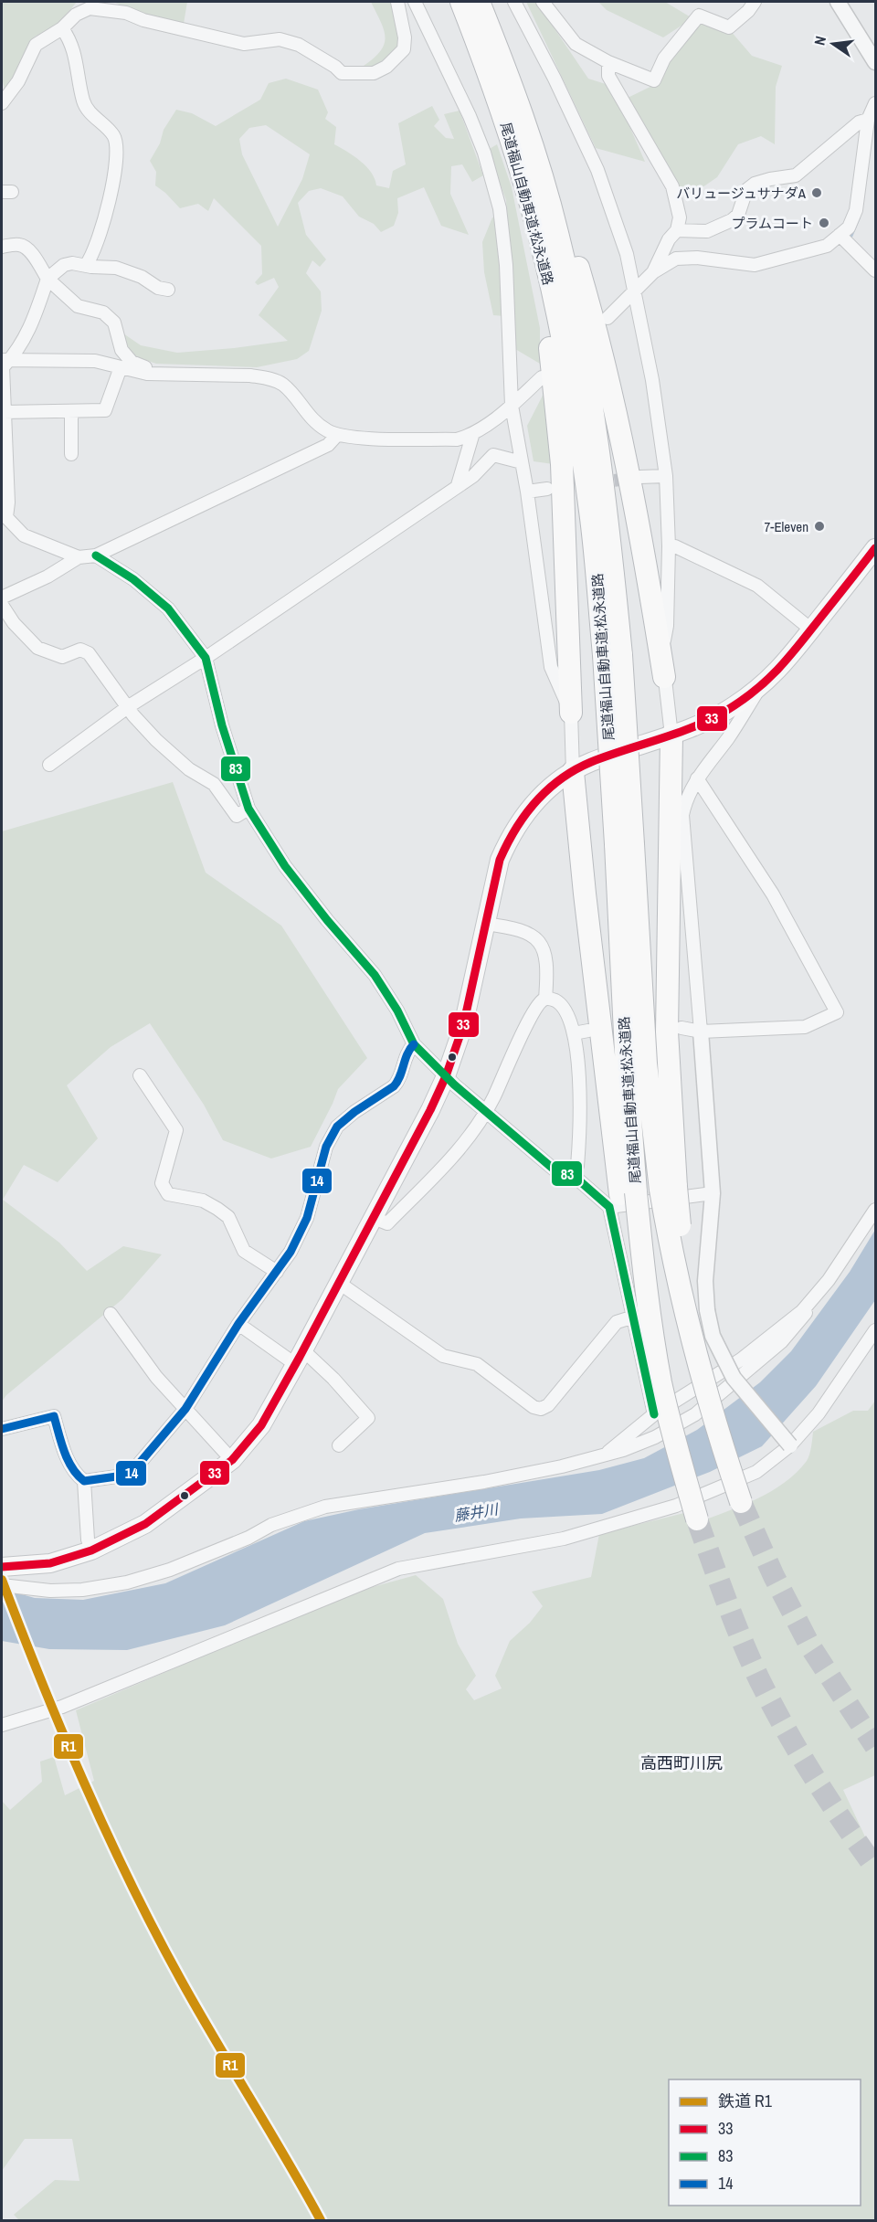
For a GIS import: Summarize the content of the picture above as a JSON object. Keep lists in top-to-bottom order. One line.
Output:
{"streets":{"highway":["尾道福山自動車道;松永道路"]},"districts":["高西町川尻"],"water":["藤井川"],"places":["バリュージュサナダA","プラムコート","7-Eleven"],"lines":["transit line 33","transit line 83","transit line 14","rail line R1"],"legend":["鉄道 R1","33","83","14"],"north":"left"}
